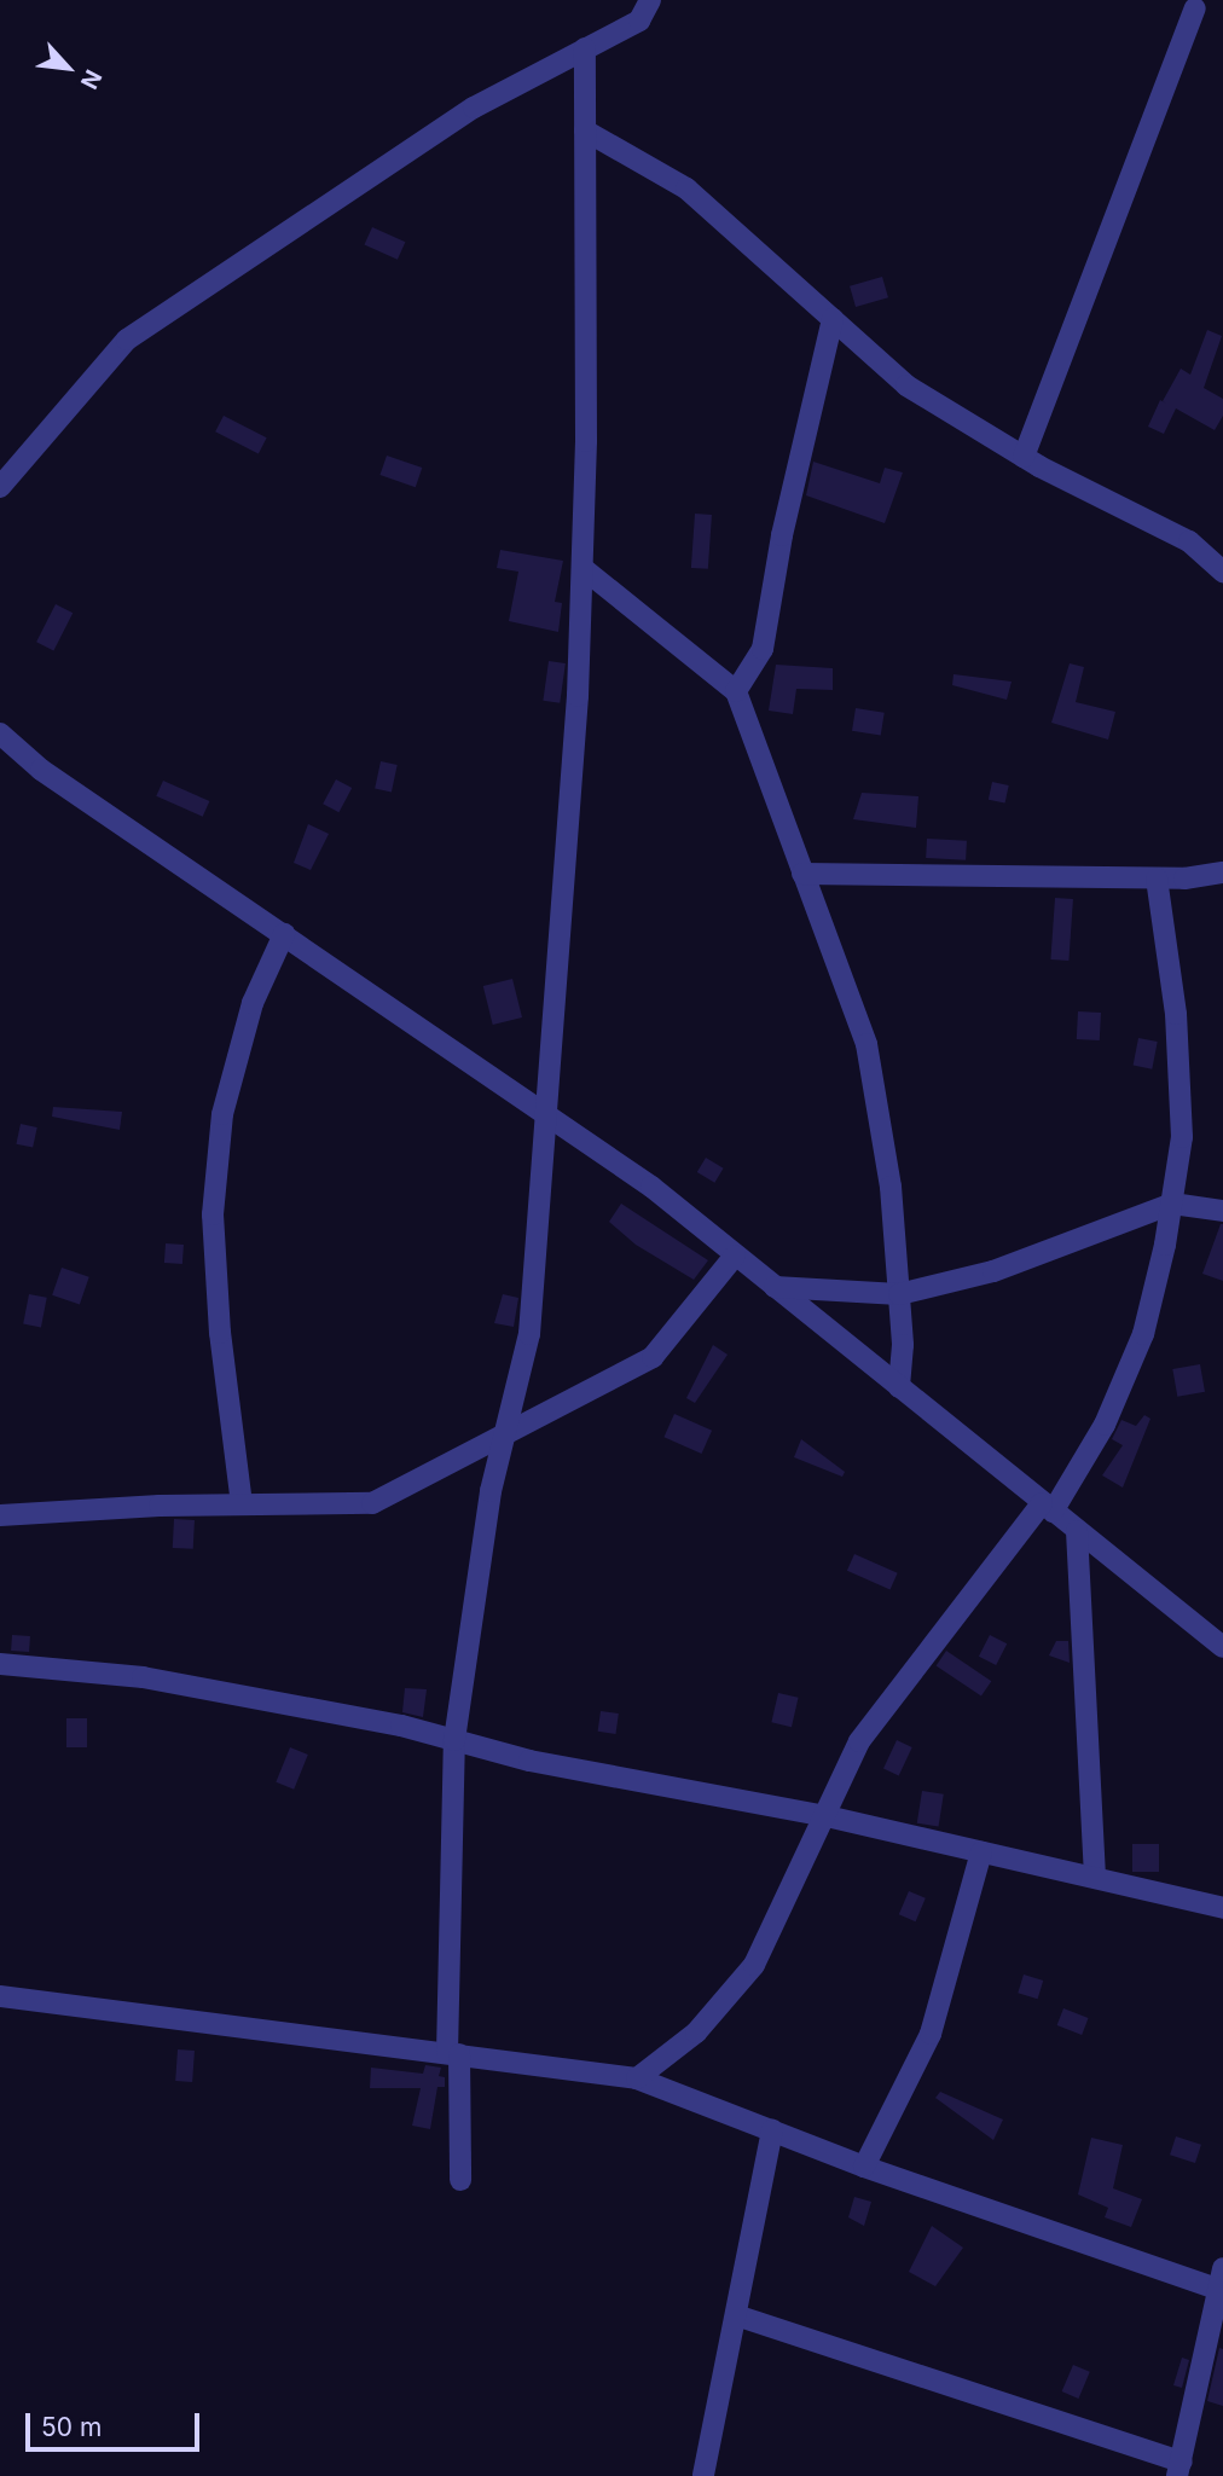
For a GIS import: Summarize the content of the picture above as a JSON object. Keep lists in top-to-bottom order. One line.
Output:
{"scale_bar":"50 m","north":"bottom right"}
